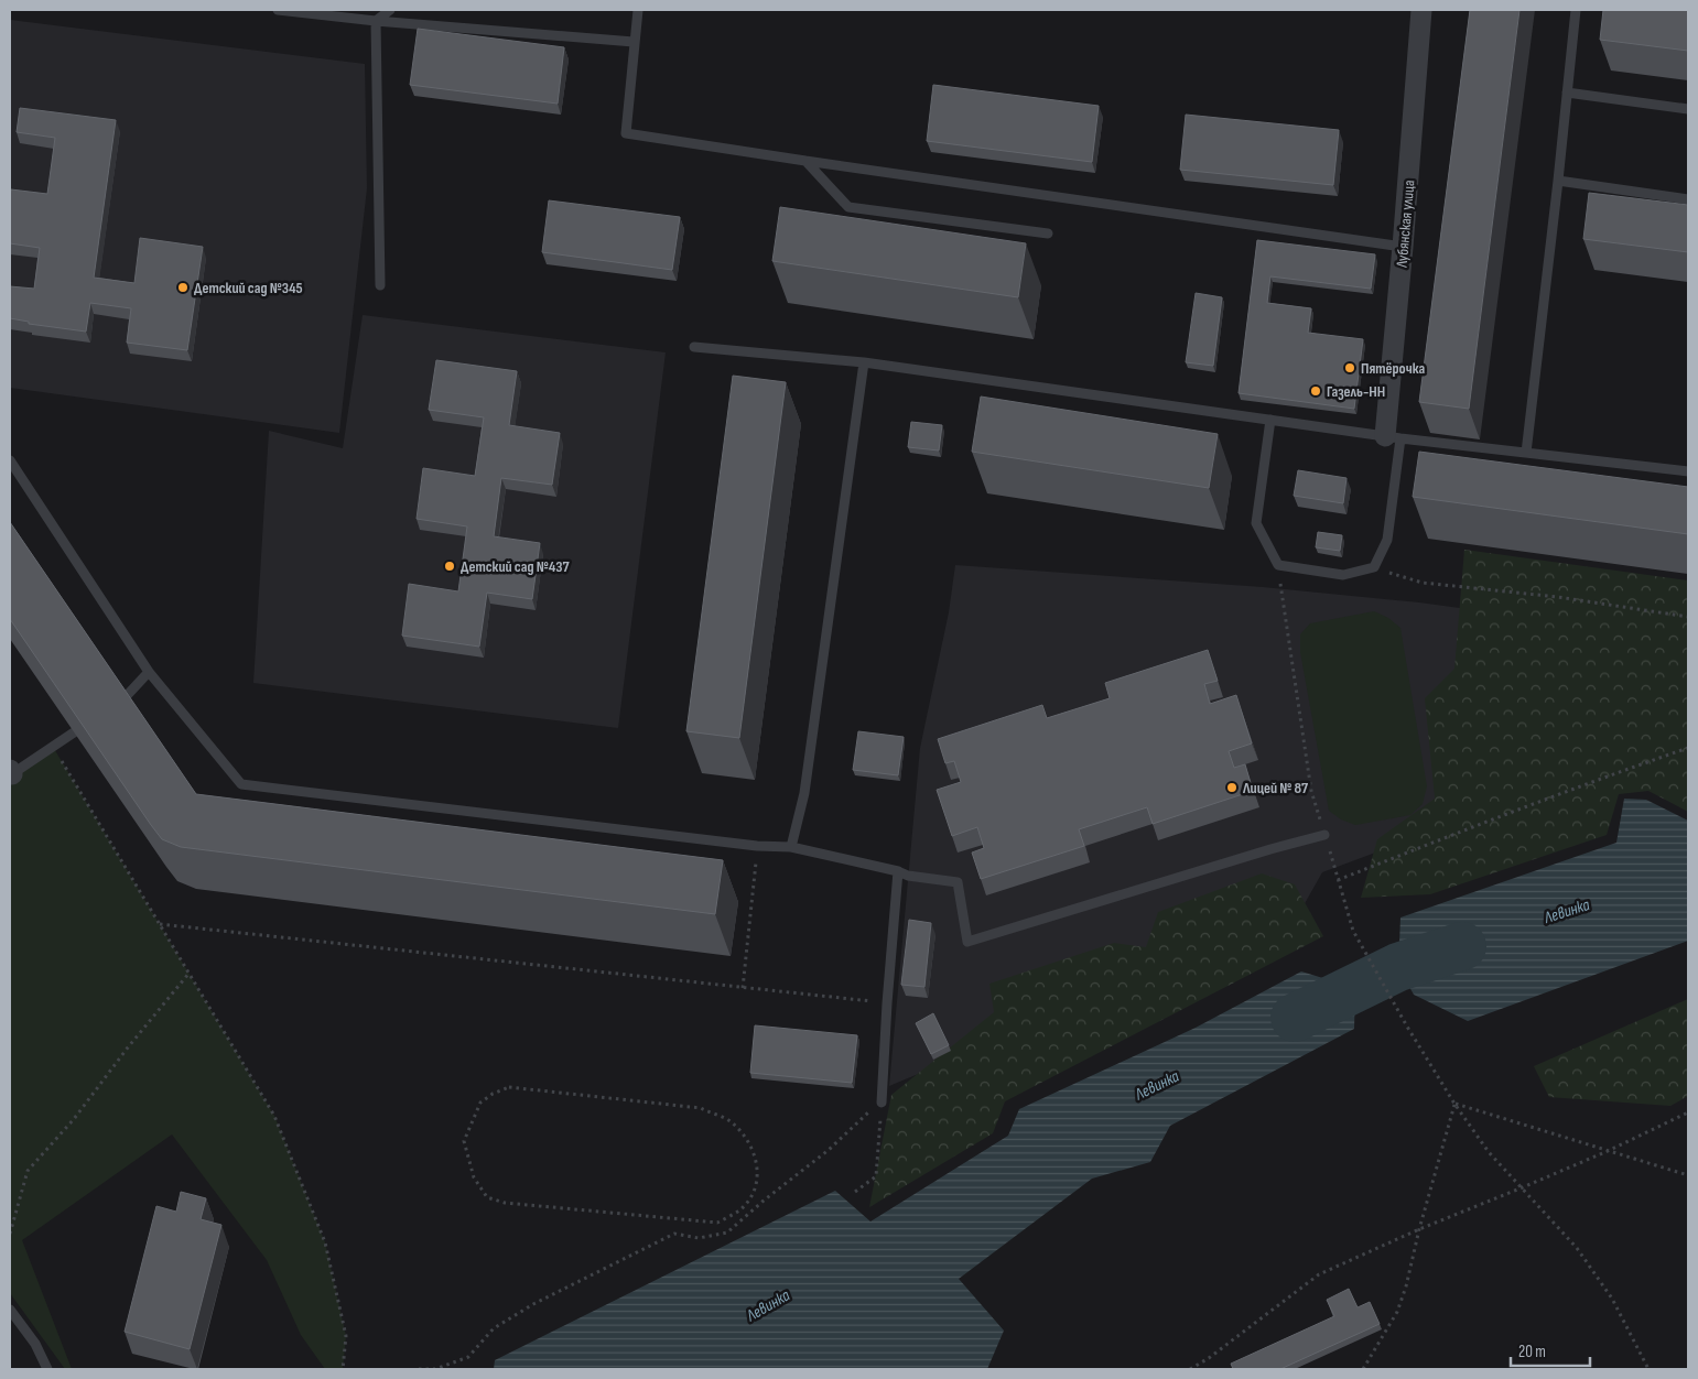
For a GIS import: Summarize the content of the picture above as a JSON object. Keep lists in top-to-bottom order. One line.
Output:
{"streets":{"street":["Лубянская улица"]},"water":["Левинка"],"places":["Детский сад №345","Пятёрочка","Газель-НН","Детский сад №437","Лицей № 87"],"scale_bar":"20 m"}
